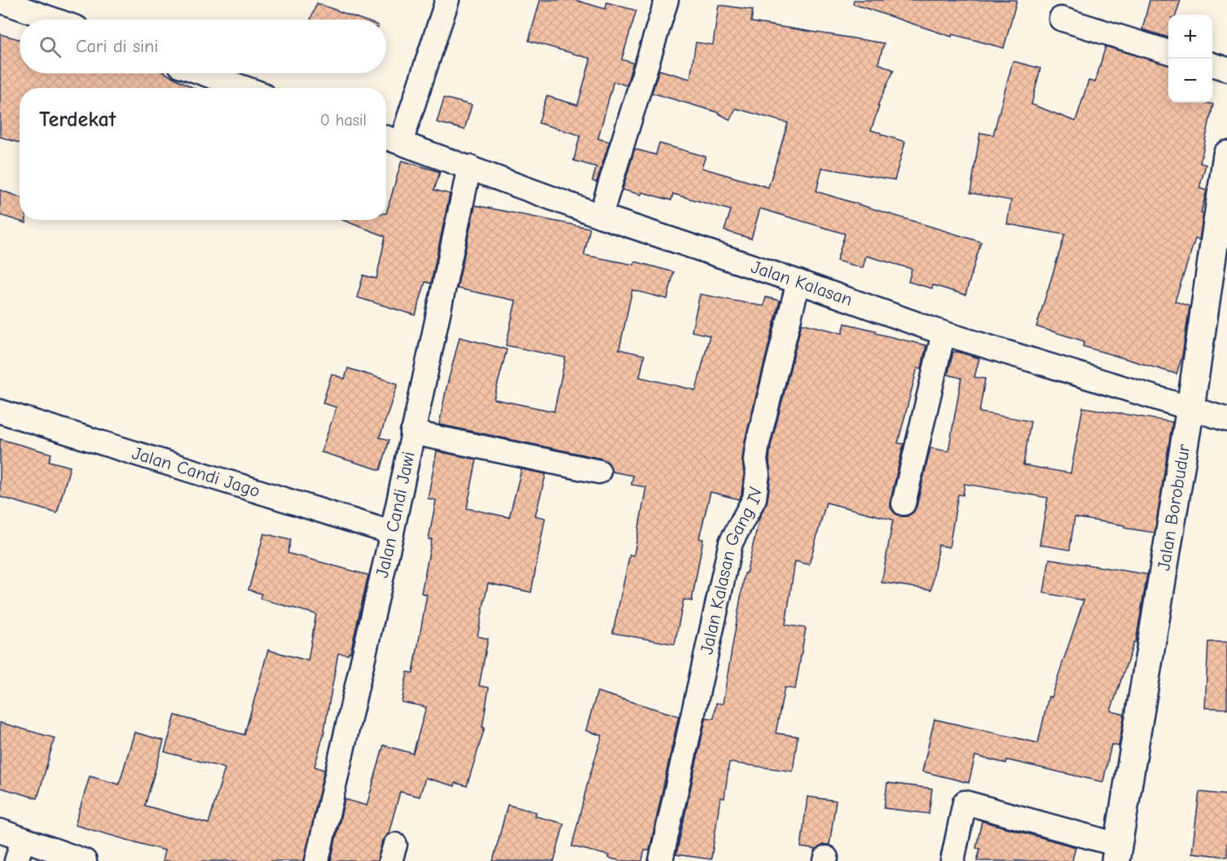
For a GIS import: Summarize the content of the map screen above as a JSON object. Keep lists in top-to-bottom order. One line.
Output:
{"streets":{"street":["Jalan Kalasan","Jalan Candi Jago","Jalan Borobudur","Jalan Candi Jawi","Jalan Kalasan Gang IV"]},"crossings":[["Jalan Kalasan","Jalan Borobudur"],["Jalan Kalasan","Jalan Candi Jawi"],["Jalan Kalasan","Jalan Kalasan Gang IV"],["Jalan Candi Jago","Jalan Candi Jawi"]],"page":{"map_buttons":["+","−"],"search":"Cari di sini","heading":["Terdekat","0 hasil"]}}
